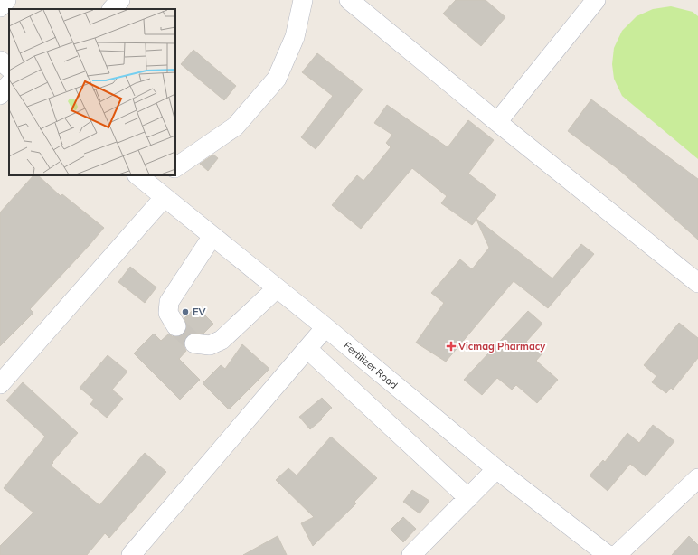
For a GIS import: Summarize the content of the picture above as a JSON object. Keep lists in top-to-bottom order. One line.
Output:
{"streets":{"street":["Fertilizer Road"]},"places":{"other":["EV"],"health":["Vicmag Pharmacy"]}}
